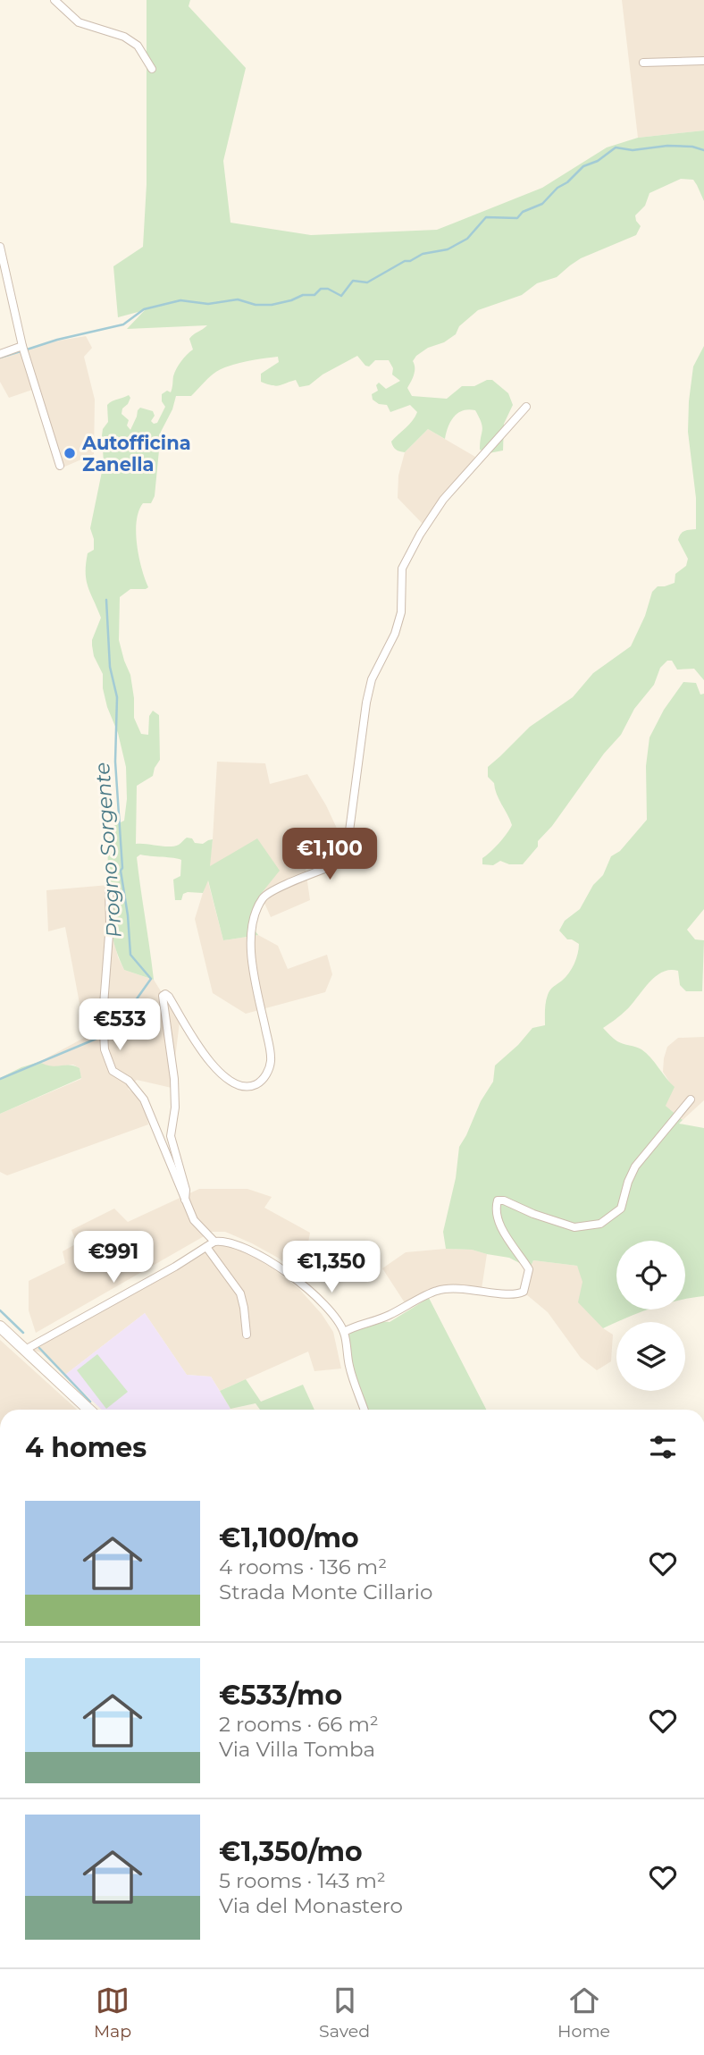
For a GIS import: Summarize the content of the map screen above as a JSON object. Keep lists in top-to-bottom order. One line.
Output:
{"water":["Progno Sorgente"],"places":["Autofficina Zanella"],"page":{"price":["€1,100","€533","€991","€1,350"],"heading":"4 homes","list":[{"name":"€1,100/mo","note":"4 rooms · 136 m² · Strada Monte Cillario"},{"name":"€533/mo","note":"2 rooms · 66 m² · Via Villa Tomba"},{"name":"€1,350/mo","note":"5 rooms · 143 m² · Via del Monastero"}],"tabs":["Map","Saved","Home"]}}
